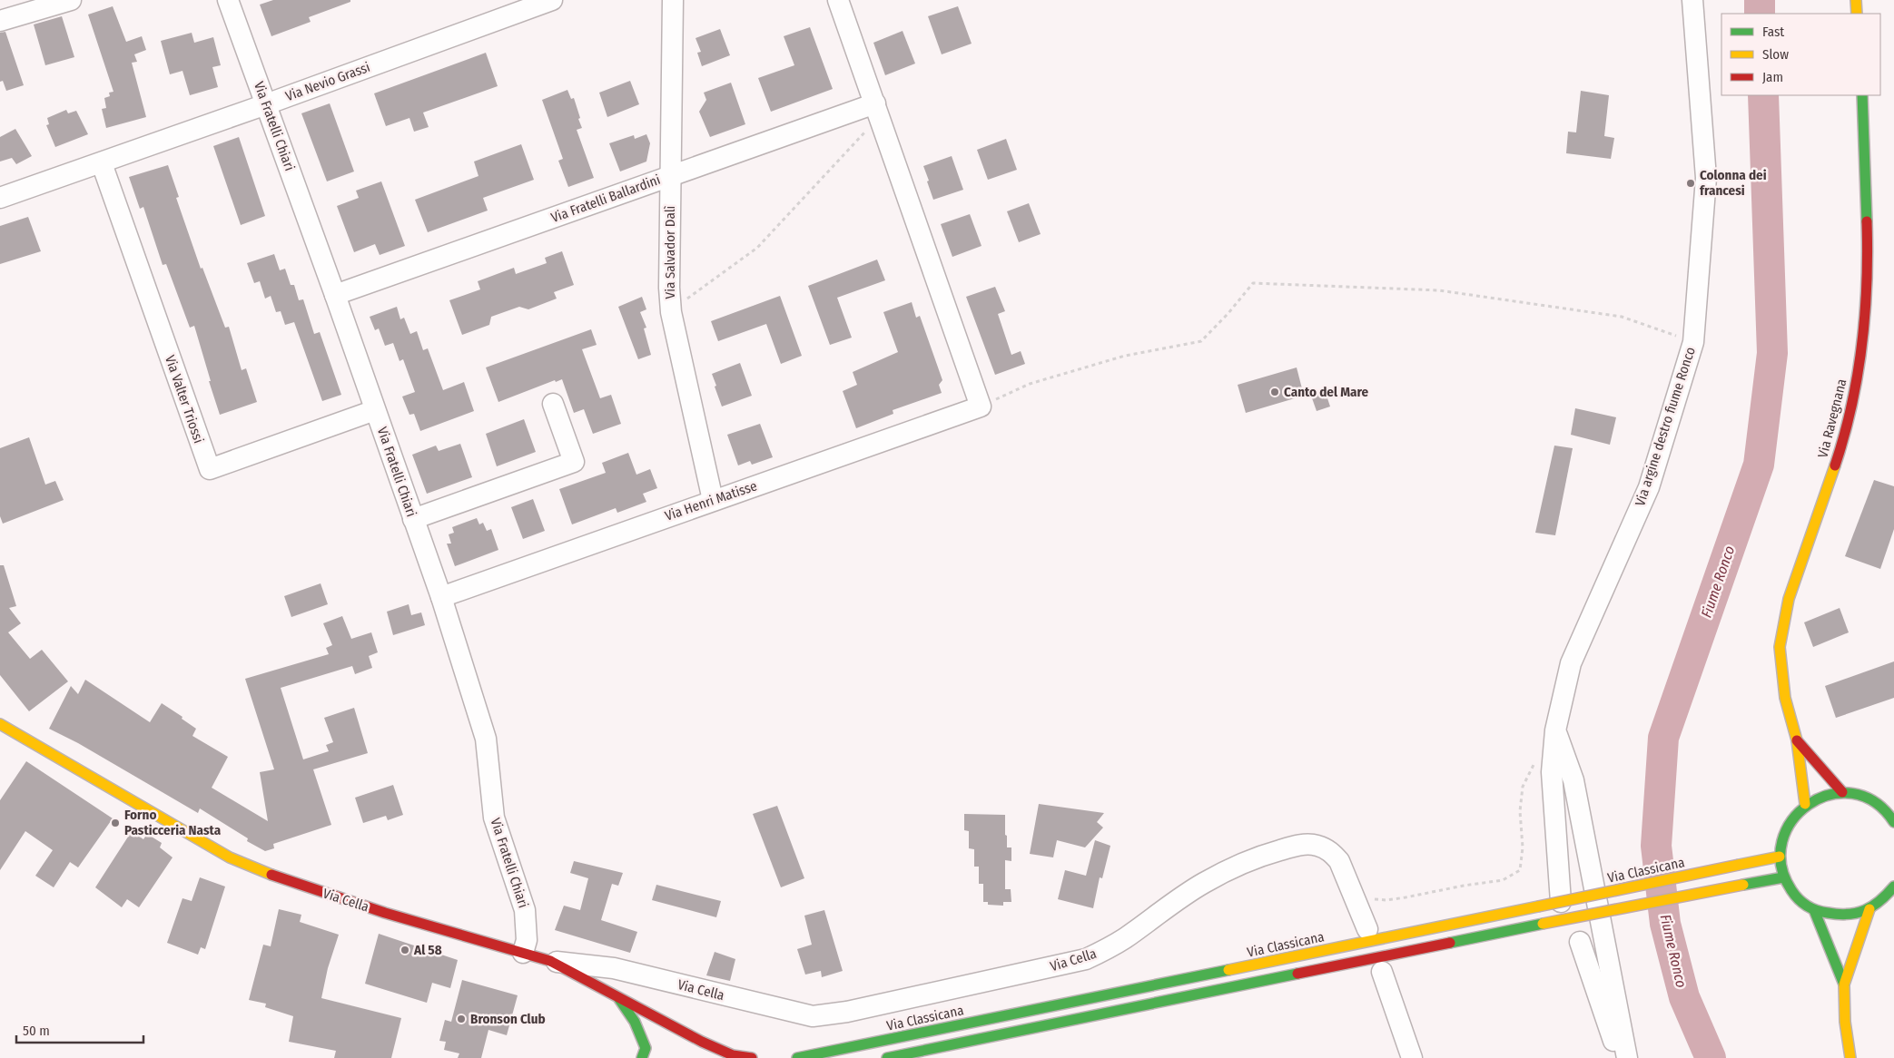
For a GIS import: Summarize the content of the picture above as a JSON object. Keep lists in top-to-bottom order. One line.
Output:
{"streets":{"main road":["Via Ravegnana","Via Classicana","Via Cella"],"street":["Via Nevio Grassi","Via Fratelli Chiari","Via Fratelli Ballardini","Via Salvador Dalì","Via Valter Triossi","Via argine destro fiume Ronco","Via Henri Matisse"]},"crossings":[["Via Nevio Grassi","Via Fratelli Chiari"],["Via Nevio Grassi","Via Valter Triossi"],["Via Fratelli Chiari","Via Fratelli Ballardini"],["Via Fratelli Chiari","Via Valter Triossi"],["Via Fratelli Chiari","Via Henri Matisse"],["Via Fratelli Chiari","Via Cella"],["Via Fratelli Ballardini","Via Salvador Dalì"],["Via Salvador Dalì","Via Henri Matisse"],["Via argine destro fiume Ronco","Via Classicana"]],"water":["Fiume Ronco"],"places":["Colonna dei francesi","Canto del Mare","Forno Pasticceria Nasta","Al 58","Bronson Club"],"legend":["Fast","Slow","Jam"],"scale_bar":"50 m"}
